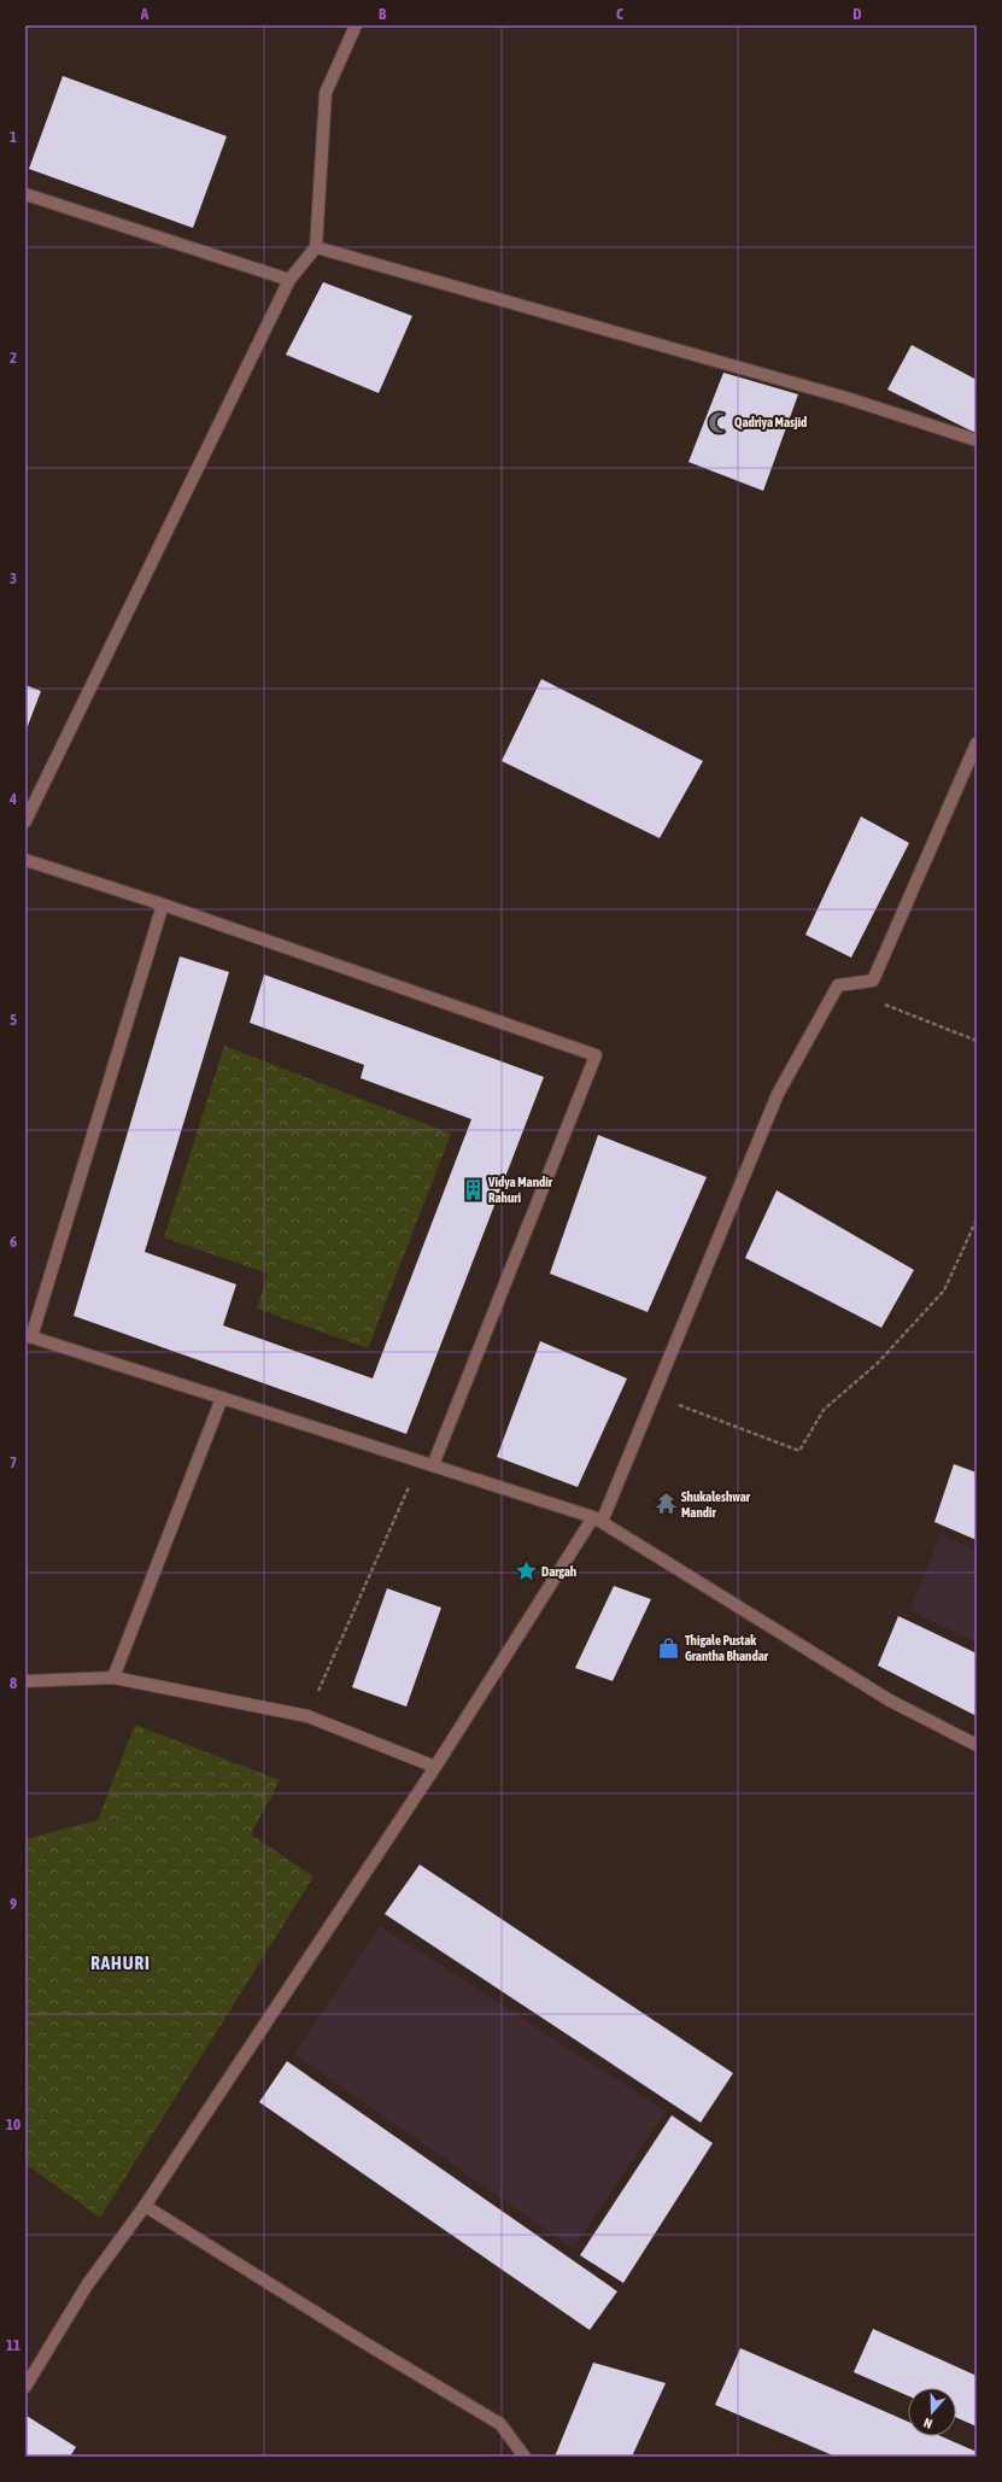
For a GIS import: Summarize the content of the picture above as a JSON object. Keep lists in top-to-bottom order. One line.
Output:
{"districts":["RAHURI"],"places":{"mosque":["Qadriya Masjid"],"building":["Vidya Mandir Rahuri"],"temple":["Shukaleshwar Mandir"],"place":["Dargah"],"shop":["Thigale Pustak Grantha Bhandar"]},"north":"bottom","grid":{"columns":["A","B","C","D"],"rows":["1","2","3","4","5","6","7","8","9","10","11"]}}
